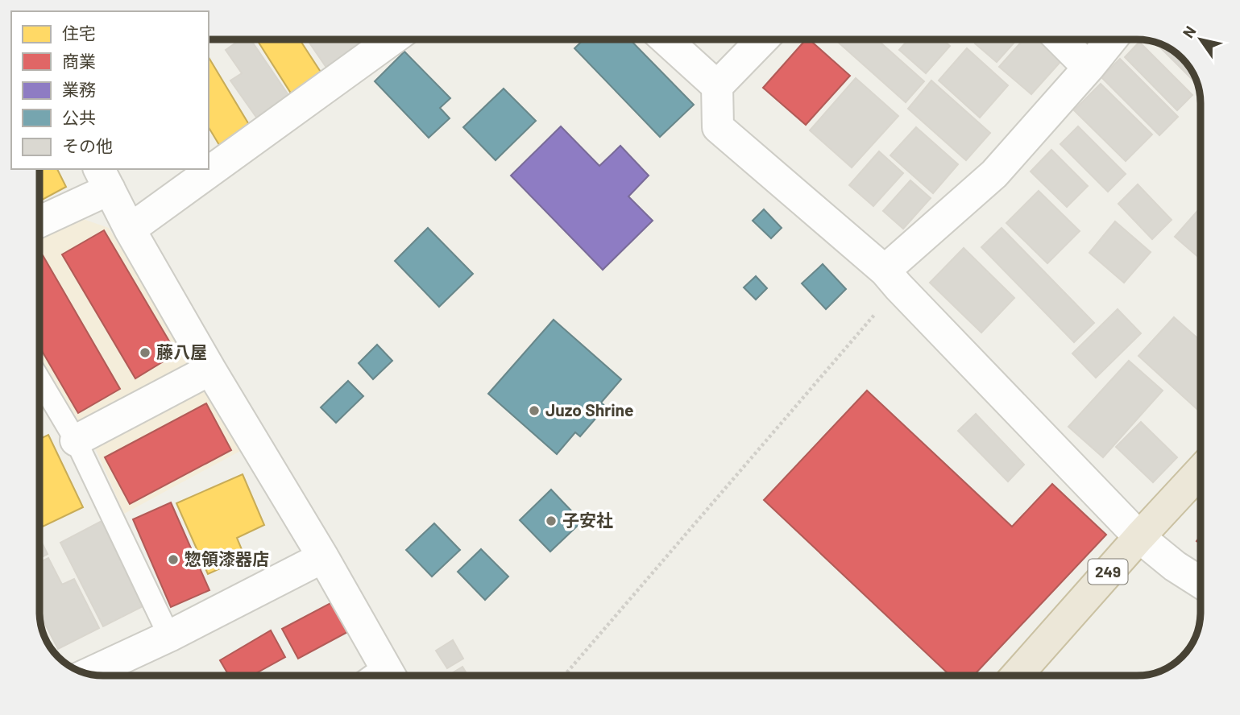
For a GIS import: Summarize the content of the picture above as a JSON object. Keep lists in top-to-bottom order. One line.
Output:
{"streets":{"highway":["249"]},"places":["藤八屋","Juzo Shrine","子安社","惣領漆器店"],"legend":["住宅","商業","業務","公共","その他"],"north":"top left"}
